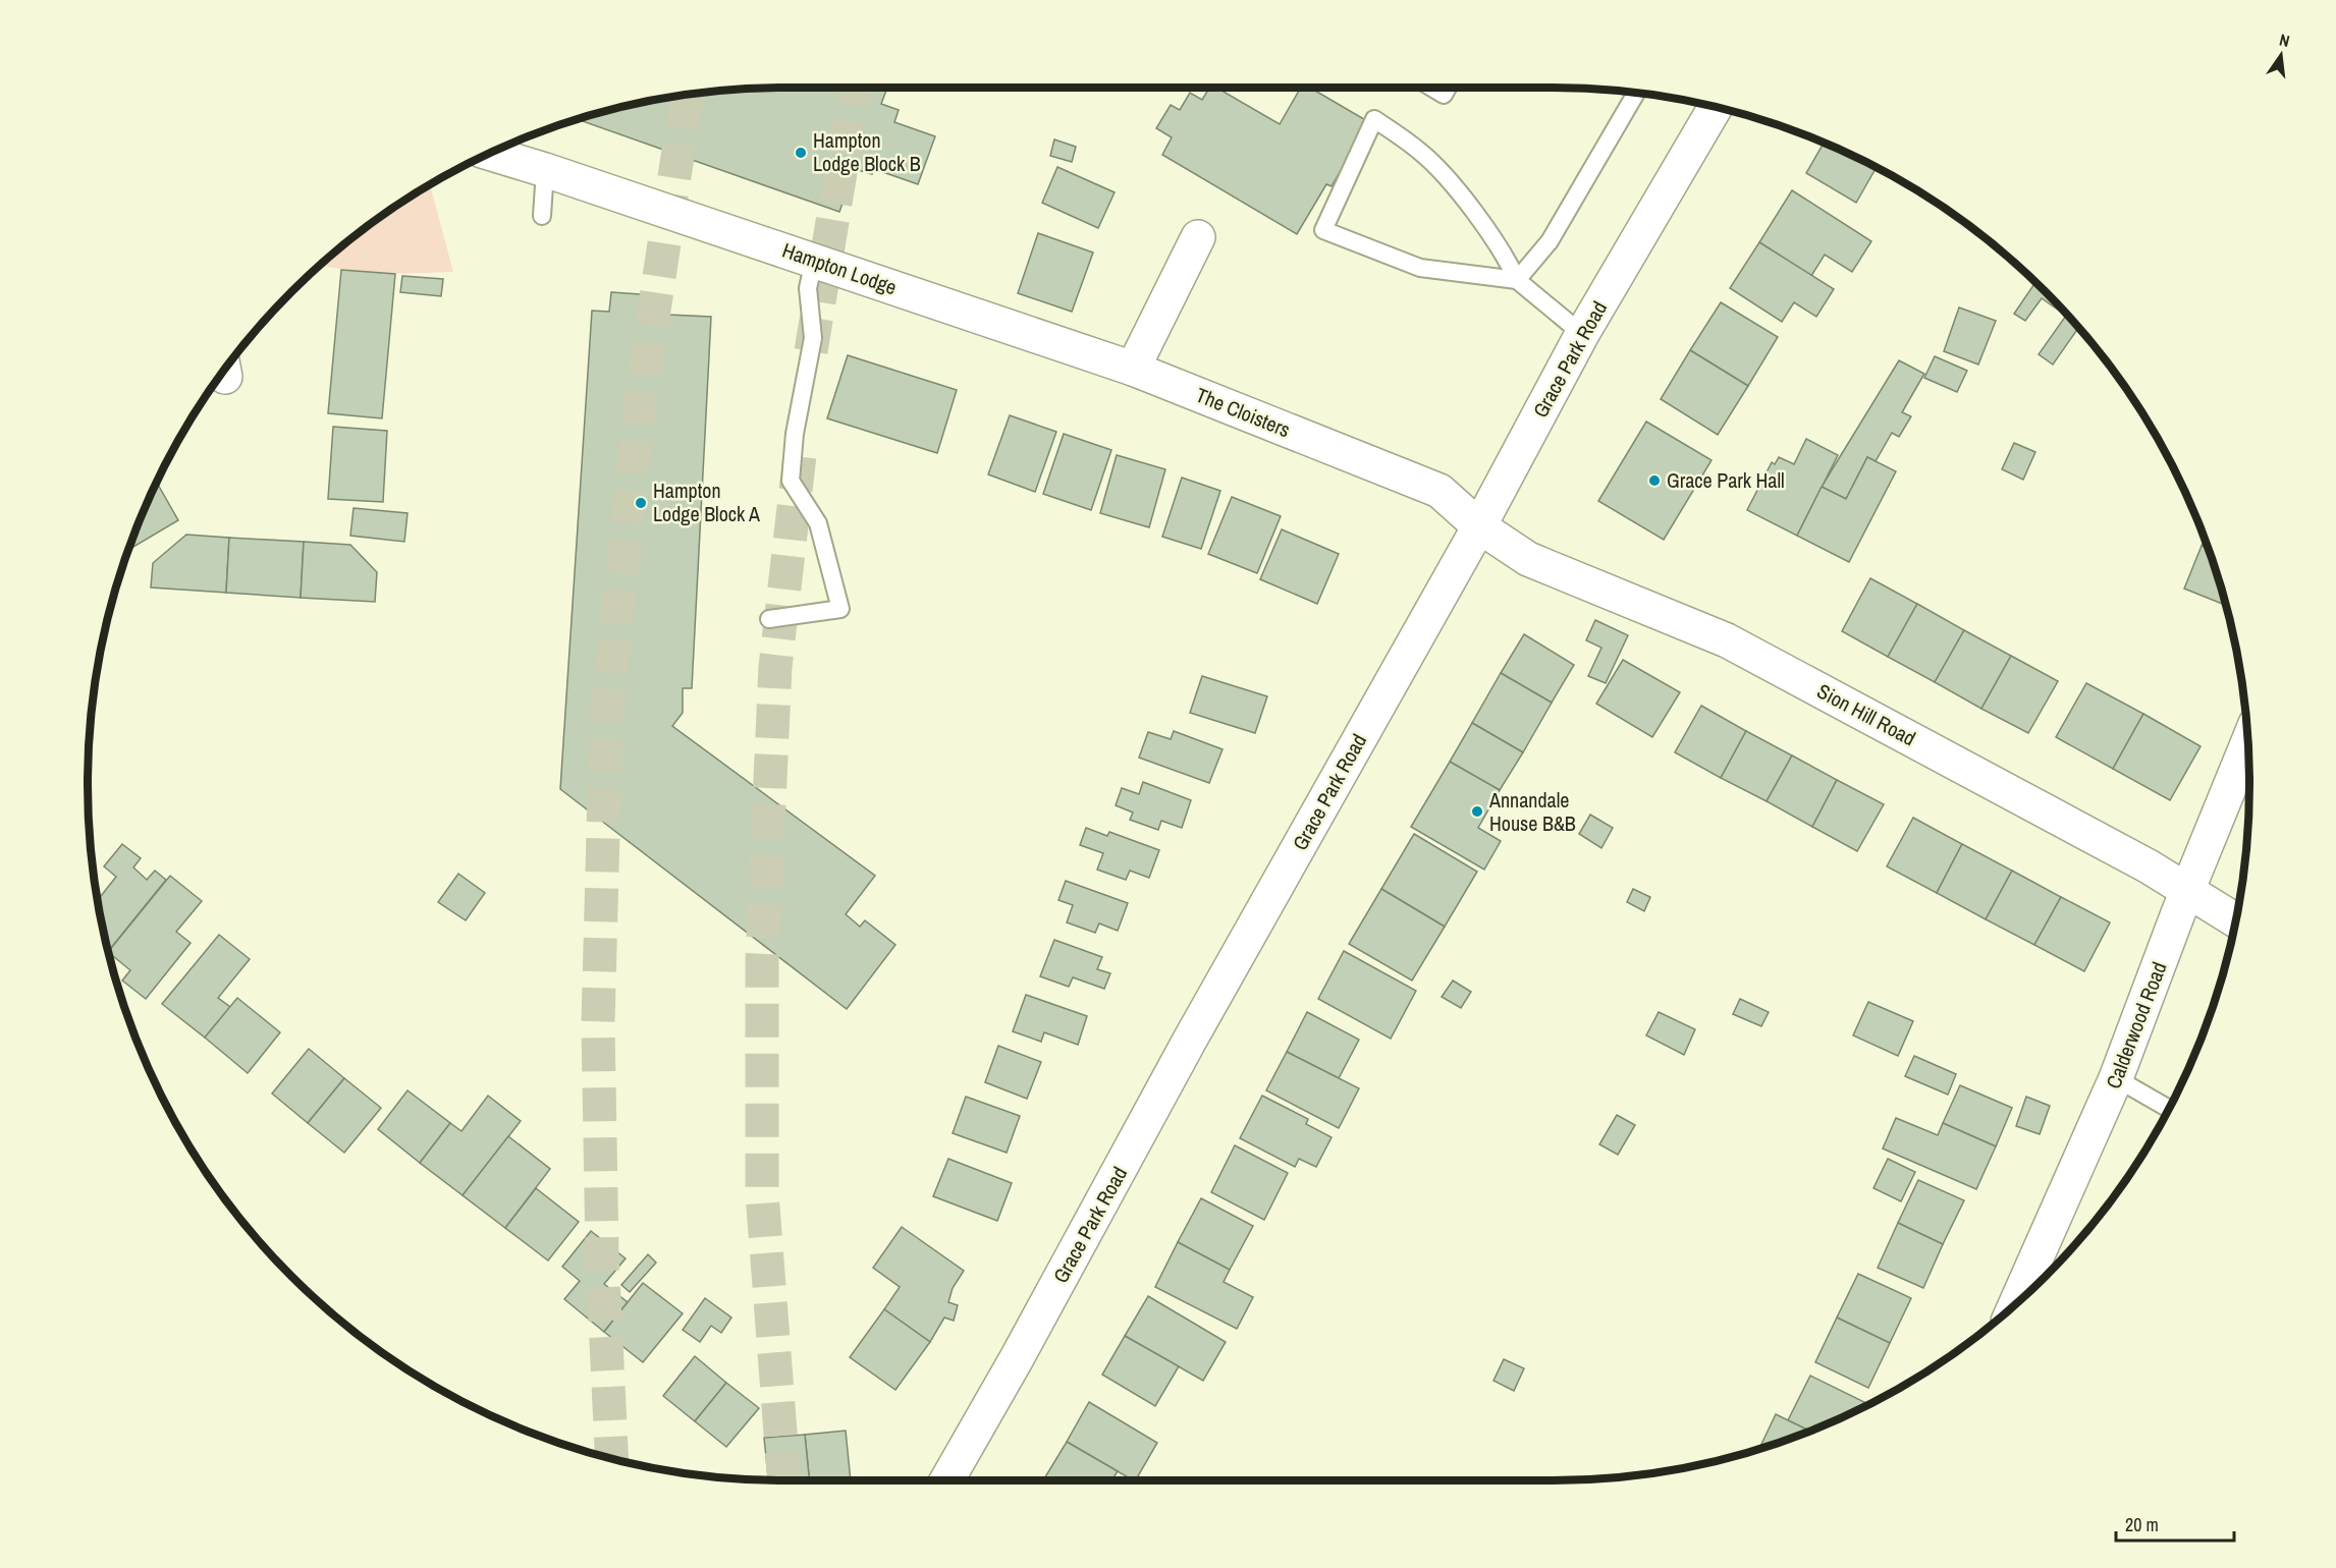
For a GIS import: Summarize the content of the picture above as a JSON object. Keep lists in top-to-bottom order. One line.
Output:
{"streets":{"street":["Hampton Lodge","Grace Park Road","The Cloisters","Sion Hill Road","Calderwood Road"]},"crossings":[["Hampton Lodge","The Cloisters"],["Grace Park Road","The Cloisters"],["Grace Park Road","Sion Hill Road"],["The Cloisters","Sion Hill Road"],["Sion Hill Road","Calderwood Road"]],"places":["Hampton Lodge Block B","Grace Park Hall","Hampton Lodge Block A","Annandale House B&B"],"scale_bar":"20 m","north":"top"}
